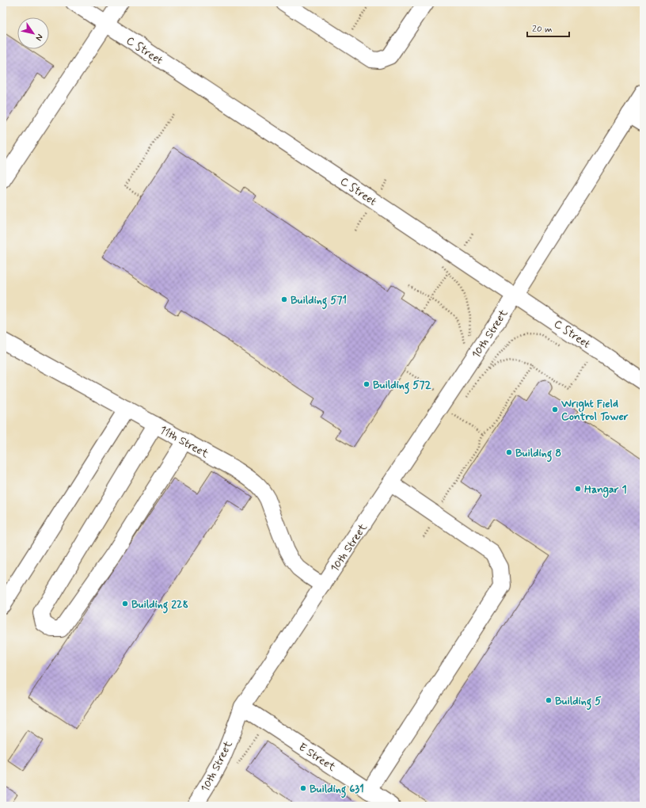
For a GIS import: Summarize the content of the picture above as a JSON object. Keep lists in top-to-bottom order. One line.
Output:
{"streets":{"street":["C Street","10th Street","11th Street","E Street"]},"crossings":[["C Street","10th Street"],["10th Street","11th Street"],["10th Street","E Street"]],"places":["Building 571","Building 572","Wright Field Control Tower","Building 8","Hangar 1","Building 228","Building 5","Building 631"],"scale_bar":"20 m","north":"bottom right"}
